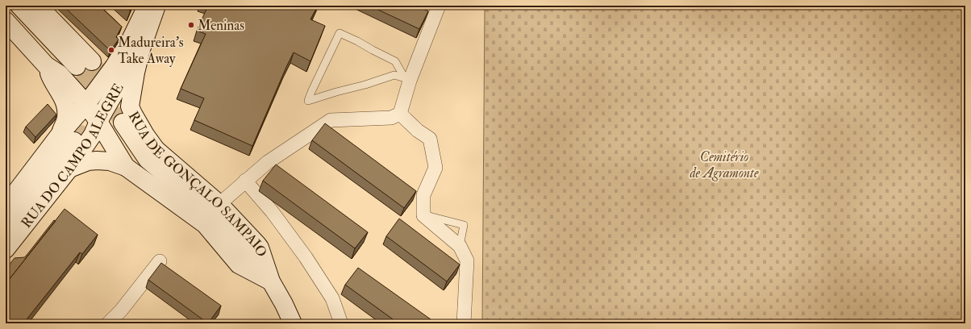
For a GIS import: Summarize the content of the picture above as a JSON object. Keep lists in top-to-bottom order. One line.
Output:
{"streets":{"main road":["RUA DO CAMPO ALEGRE","RUA DE GONÇALO SAMPAIO"]},"crossings":[["RUA DO CAMPO ALEGRE","RUA DE GONÇALO SAMPAIO"]],"parks":["Cemitério de Agramonte"],"places":["Meninas","Madureira's Take Away"]}
